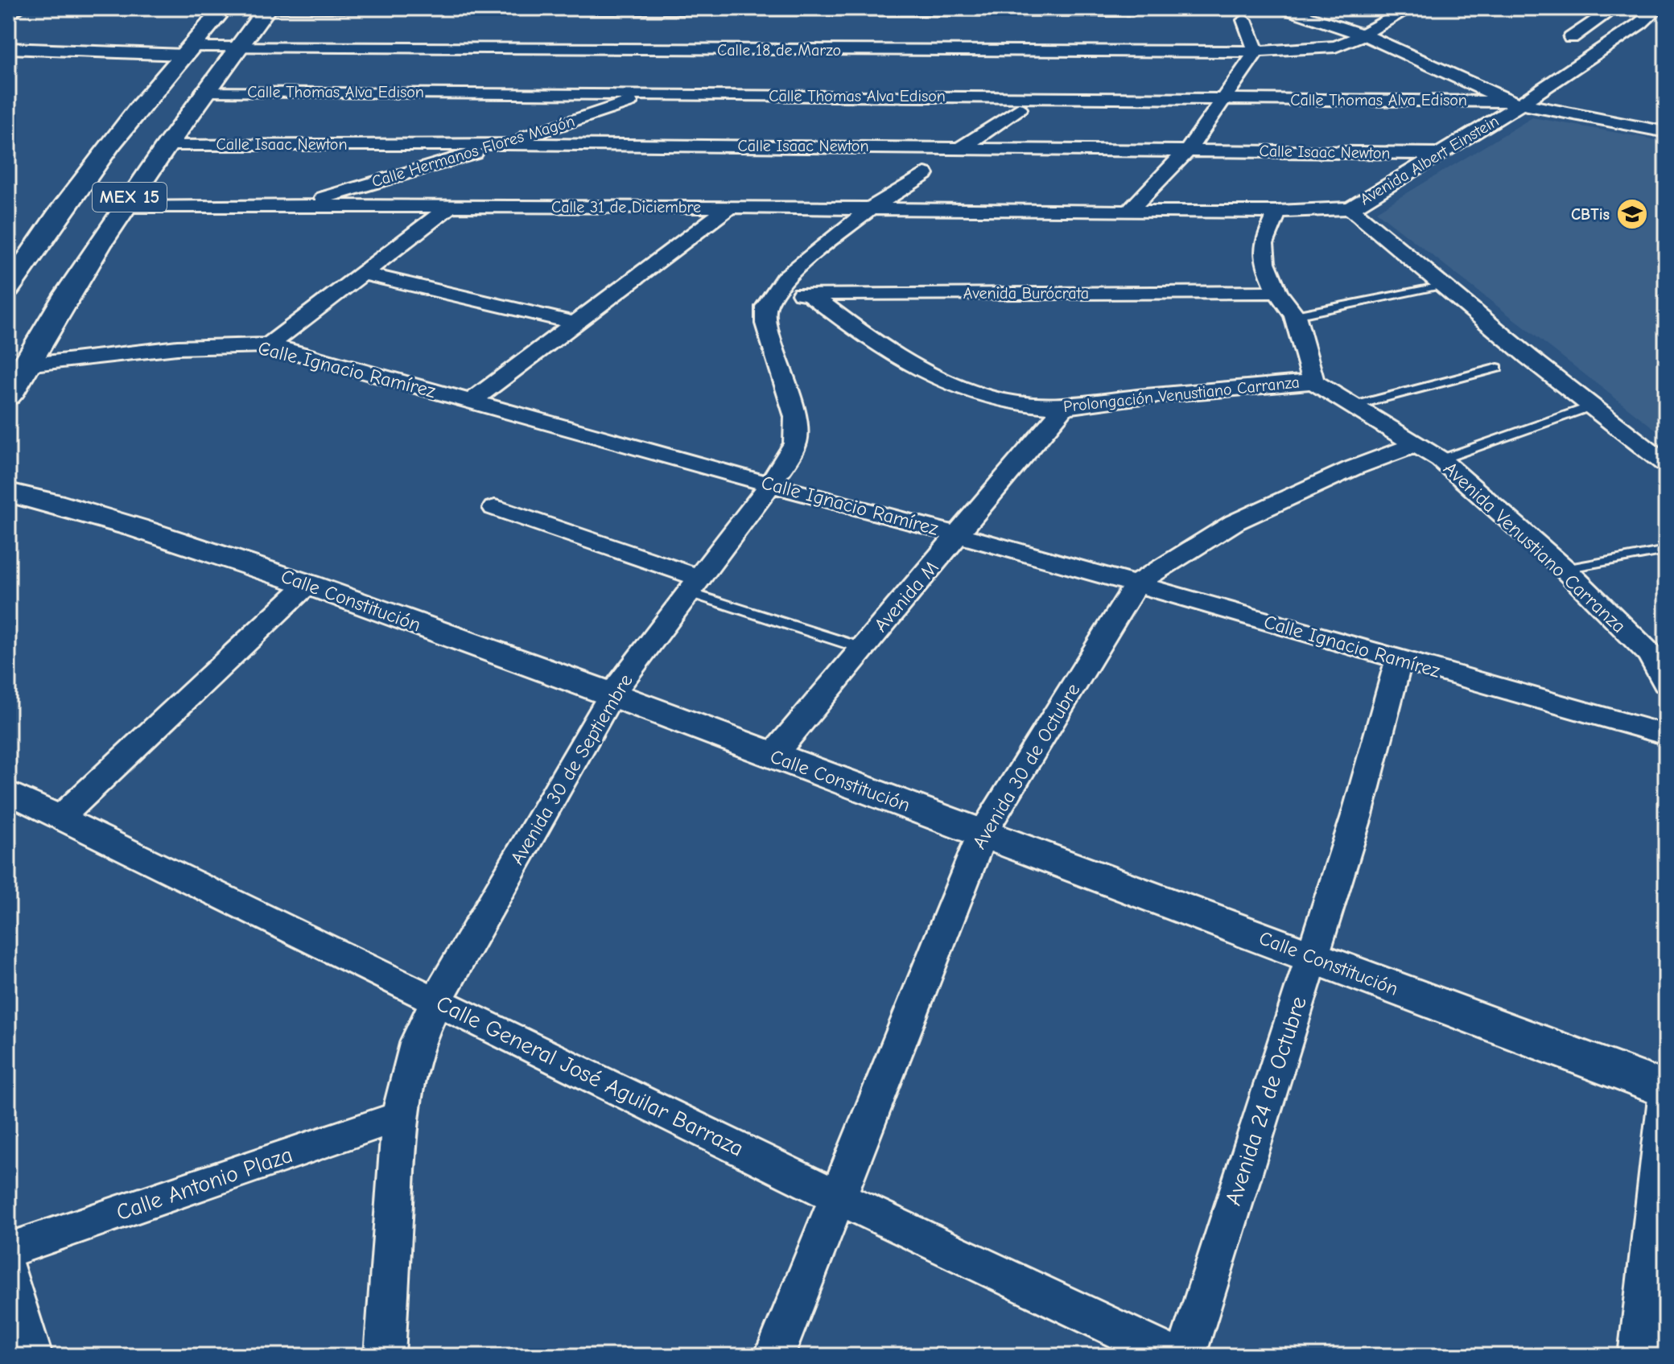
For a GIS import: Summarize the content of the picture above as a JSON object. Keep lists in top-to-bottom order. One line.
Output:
{"streets":{"main road":["MEX 15"],"street":["Calle 18 de Marzo","Calle Thomas Alva Edison","Calle Isaac Newton","Calle Hermanos Flores Magón","Avenida Albert Einstein","Calle 31 de Diciembre","Avenida Burócrata","Calle Ignacio Ramírez","Prolongación Venustiano Carranza","Avenida Venustiano Carranza","Avenida M","Calle Constitución","Avenida 30 de Octubre","Avenida 30 de Septiembre","Calle General José Aguilar Barraza","Avenida 24 de Octubre","Calle Antonio Plaza"]},"crossings":[["Calle 18 de Marzo","MEX 15"],["Calle Thomas Alva Edison","Calle Hermanos Flores Magón"],["Calle Thomas Alva Edison","Avenida Albert Einstein"],["Calle Thomas Alva Edison","MEX 15"],["Calle Isaac Newton","Calle Hermanos Flores Magón"],["Calle Isaac Newton","Avenida Albert Einstein"],["Calle Isaac Newton","MEX 15"],["Calle Hermanos Flores Magón","Calle 31 de Diciembre"],["Avenida Albert Einstein","Calle 31 de Diciembre"],["MEX 15","Calle 31 de Diciembre"],["MEX 15","Calle Ignacio Ramírez"],["Calle 31 de Diciembre","Avenida 30 de Septiembre"],["Avenida Burócrata","Prolongación Venustiano Carranza"],["Avenida Burócrata","Avenida 30 de Septiembre"],["Calle Ignacio Ramírez","Avenida M"],["Calle Ignacio Ramírez","Avenida 30 de Octubre"],["Calle Ignacio Ramírez","Avenida 30 de Septiembre"],["Calle Ignacio Ramírez","Avenida 24 de Octubre"],["Prolongación Venustiano Carranza","Avenida Venustiano Carranza"],["Prolongación Venustiano Carranza","Avenida M"],["Avenida Venustiano Carranza","Avenida 30 de Octubre"],["Avenida M","Calle Constitución"],["Calle Constitución","Avenida 30 de Octubre"],["Calle Constitución","Avenida 30 de Septiembre"],["Calle Constitución","Avenida 24 de Octubre"],["Avenida 30 de Octubre","Calle General José Aguilar Barraza"],["Avenida 30 de Septiembre","Calle General José Aguilar Barraza"],["Avenida 30 de Septiembre","Calle Antonio Plaza"]],"places":{"school or university":["CBTis"]}}
